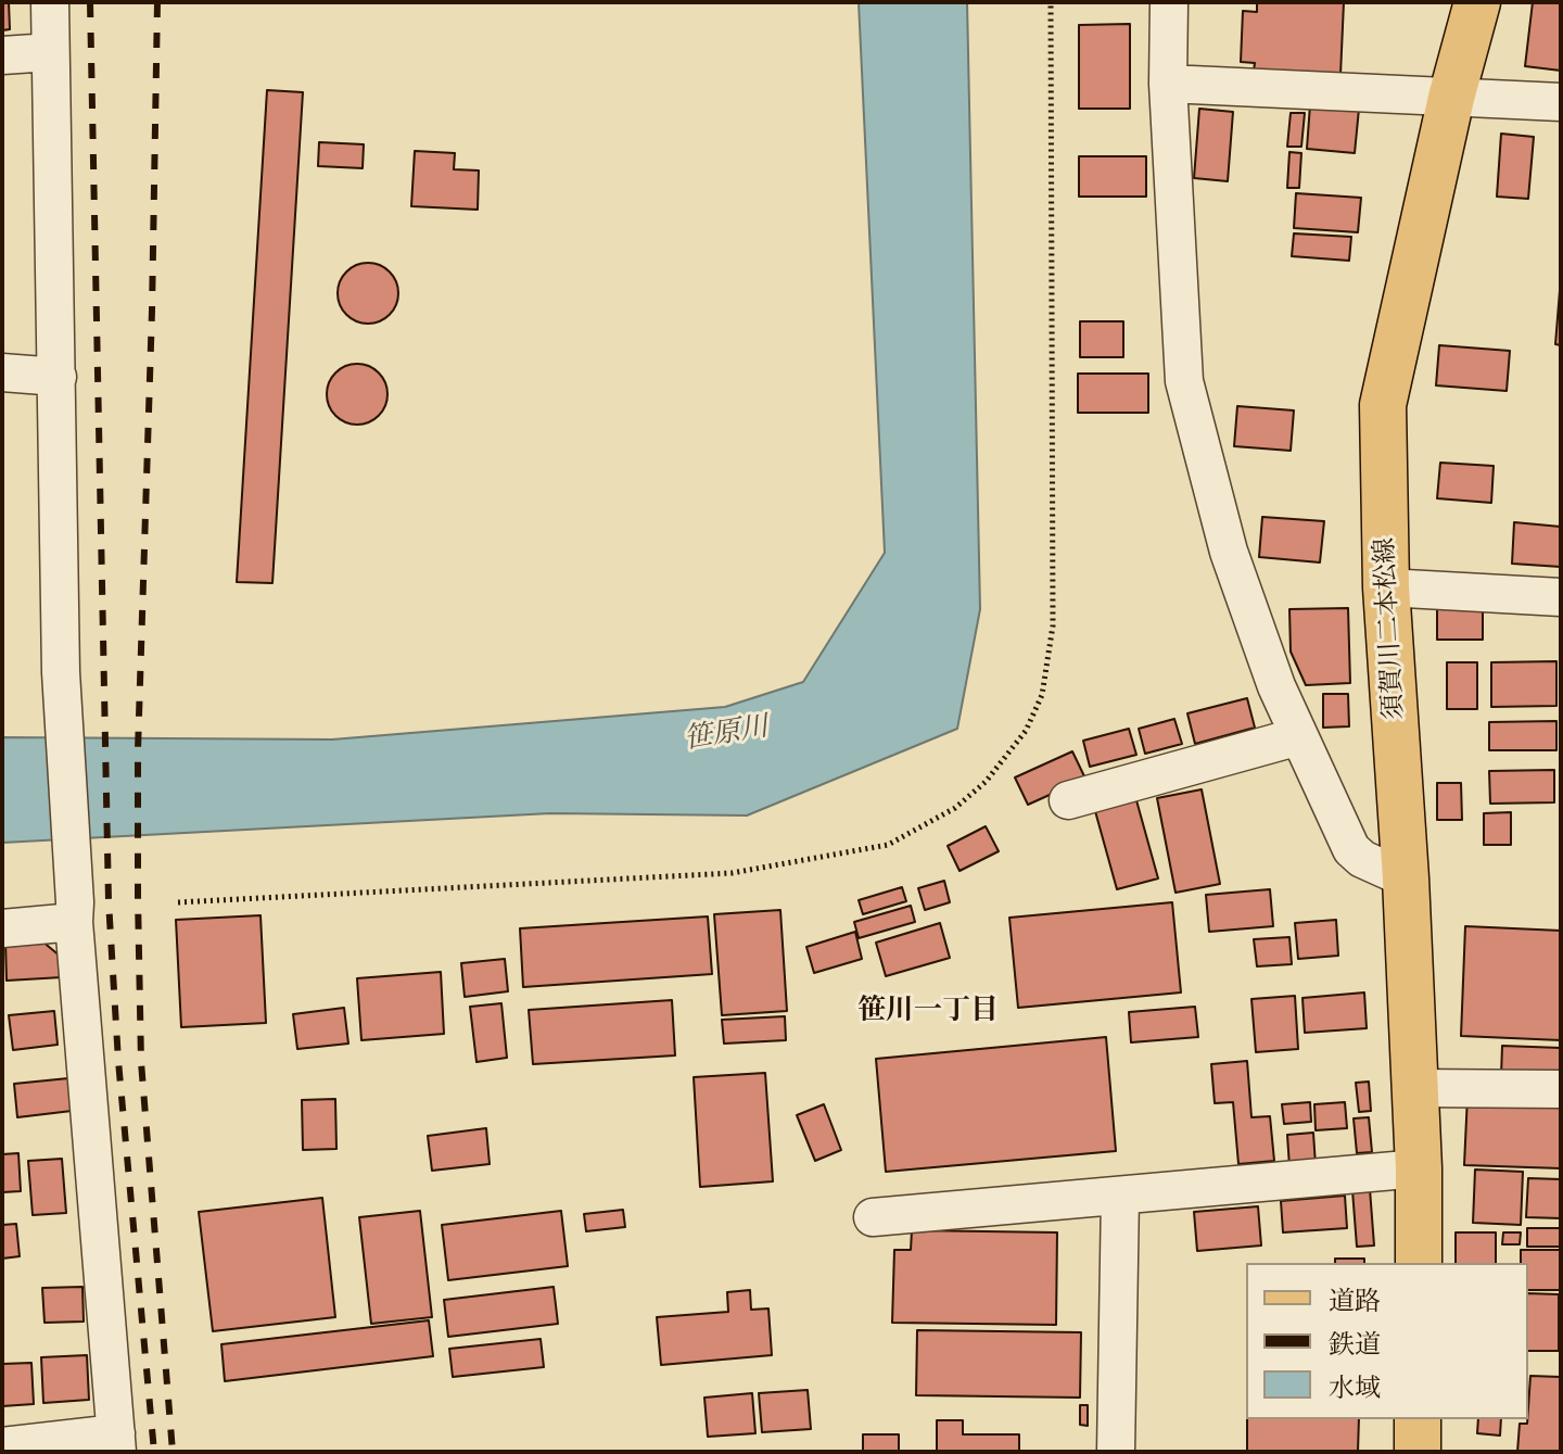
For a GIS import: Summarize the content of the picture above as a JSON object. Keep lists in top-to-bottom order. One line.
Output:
{"streets":{"main road":["須賀川二本松線"]},"districts":["笹川一丁目"],"water":["笹原川"],"legend":["道路","鉄道","水域"]}
